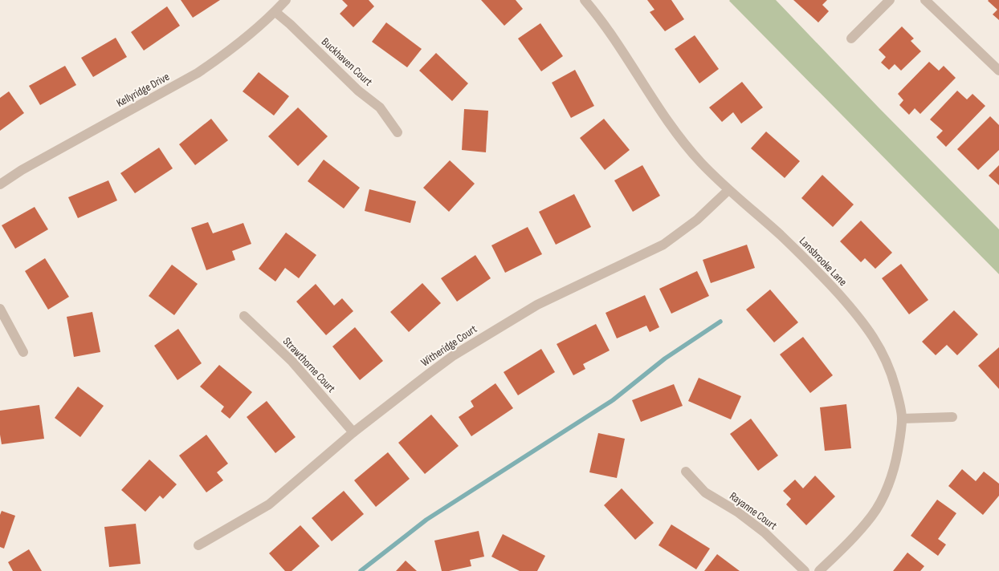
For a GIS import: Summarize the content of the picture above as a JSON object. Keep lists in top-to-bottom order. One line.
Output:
{"streets":{"street":["Buckhaven Court","Kellyridge Drive","Lansbrooke Lane","Witheridge Court","Strawthorne Court","Rayanne Court"]},"crossings":[["Buckhaven Court","Kellyridge Drive"],["Lansbrooke Lane","Witheridge Court"],["Witheridge Court","Strawthorne Court"]]}
